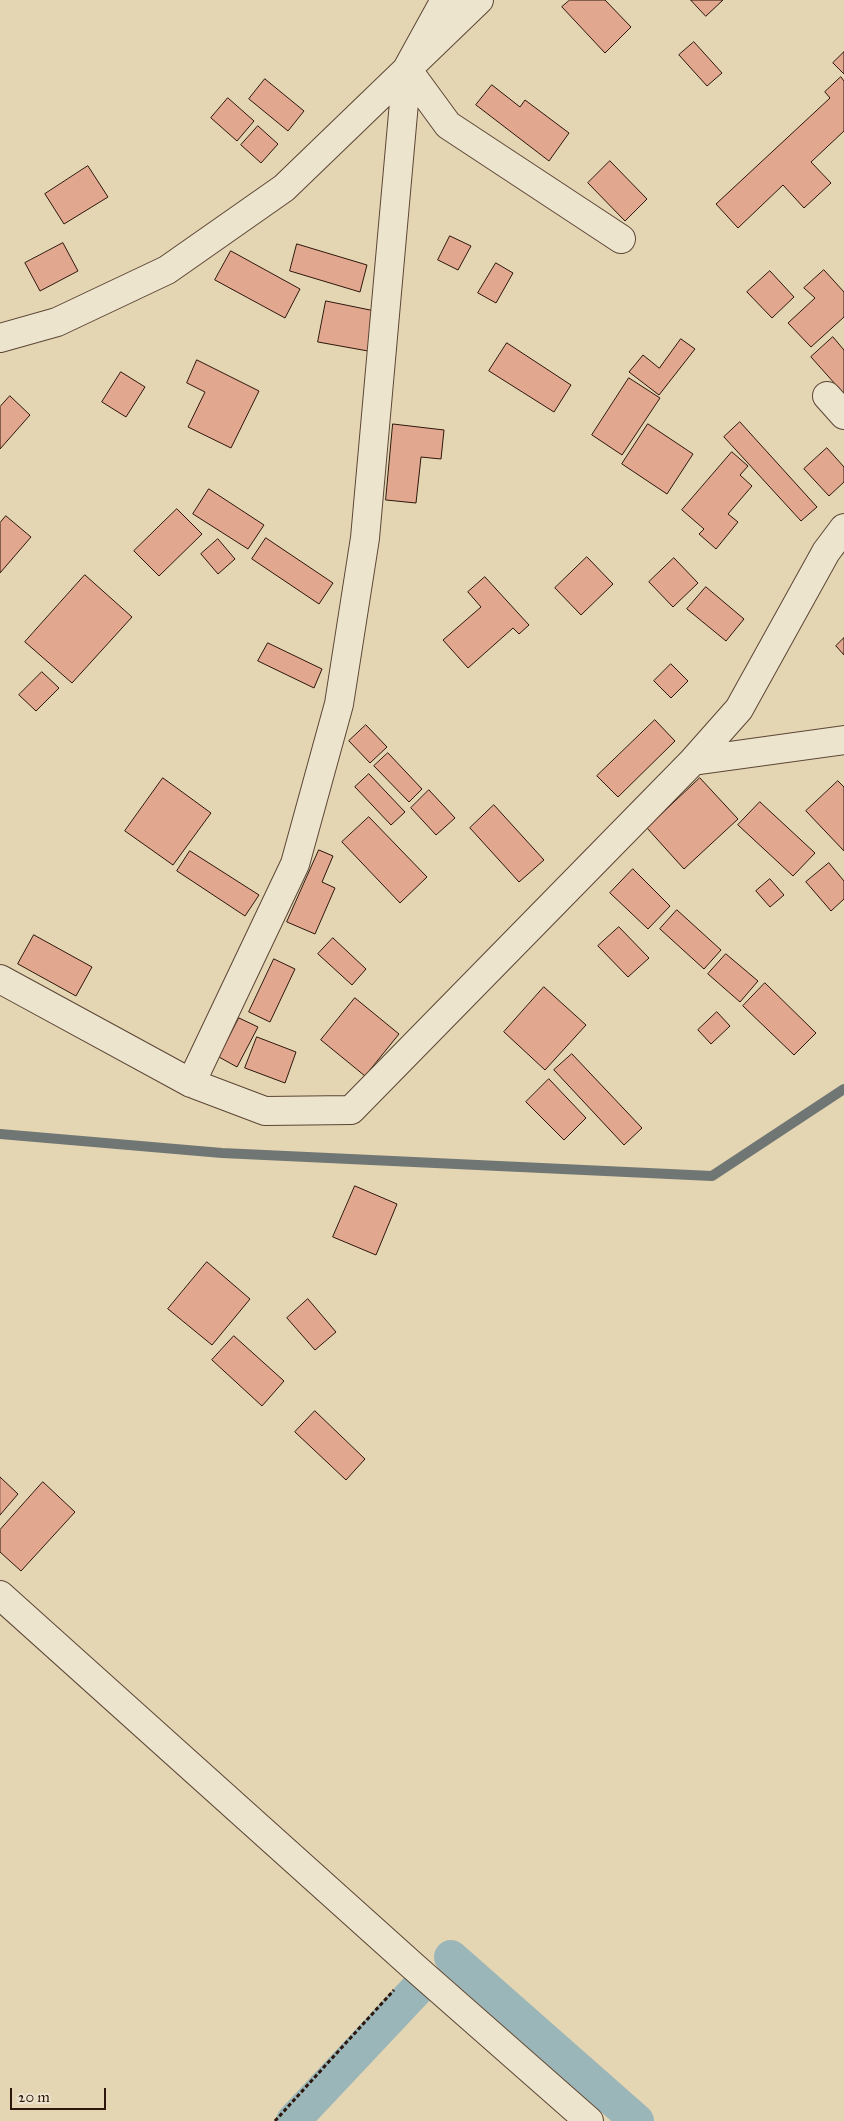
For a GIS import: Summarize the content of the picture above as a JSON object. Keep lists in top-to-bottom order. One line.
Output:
{"scale_bar":"20 m"}
